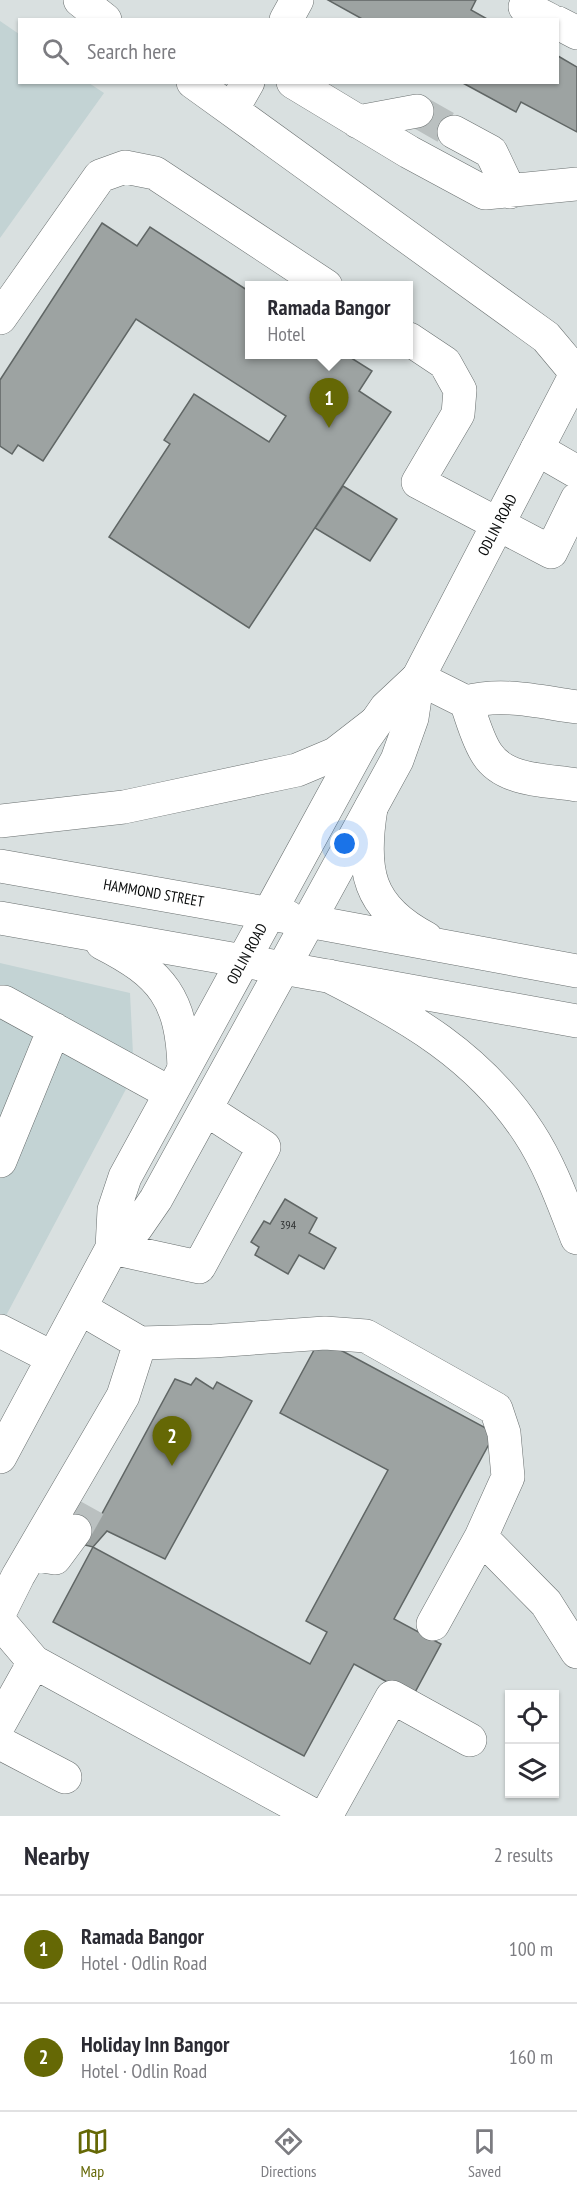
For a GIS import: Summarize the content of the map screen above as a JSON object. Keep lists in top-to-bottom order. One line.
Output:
{"streets":{"main road":["ODLIN ROAD","HAMMOND STREET"]},"crossings":[["ODLIN ROAD","HAMMOND STREET"]],"house_numbers":["394"],"page":{"search":"Search here","popup":["Ramada Bangor","Hotel"],"pins":["1","2"],"heading":["Nearby","2 results"],"list":[{"mark":"1","name":"Ramada Bangor","note":"Hotel · Odlin Road","value":"100 m"},{"mark":"2","name":"Holiday Inn Bangor","note":"Hotel · Odlin Road","value":"160 m"}],"nav":["Map","Directions","Saved"]}}
